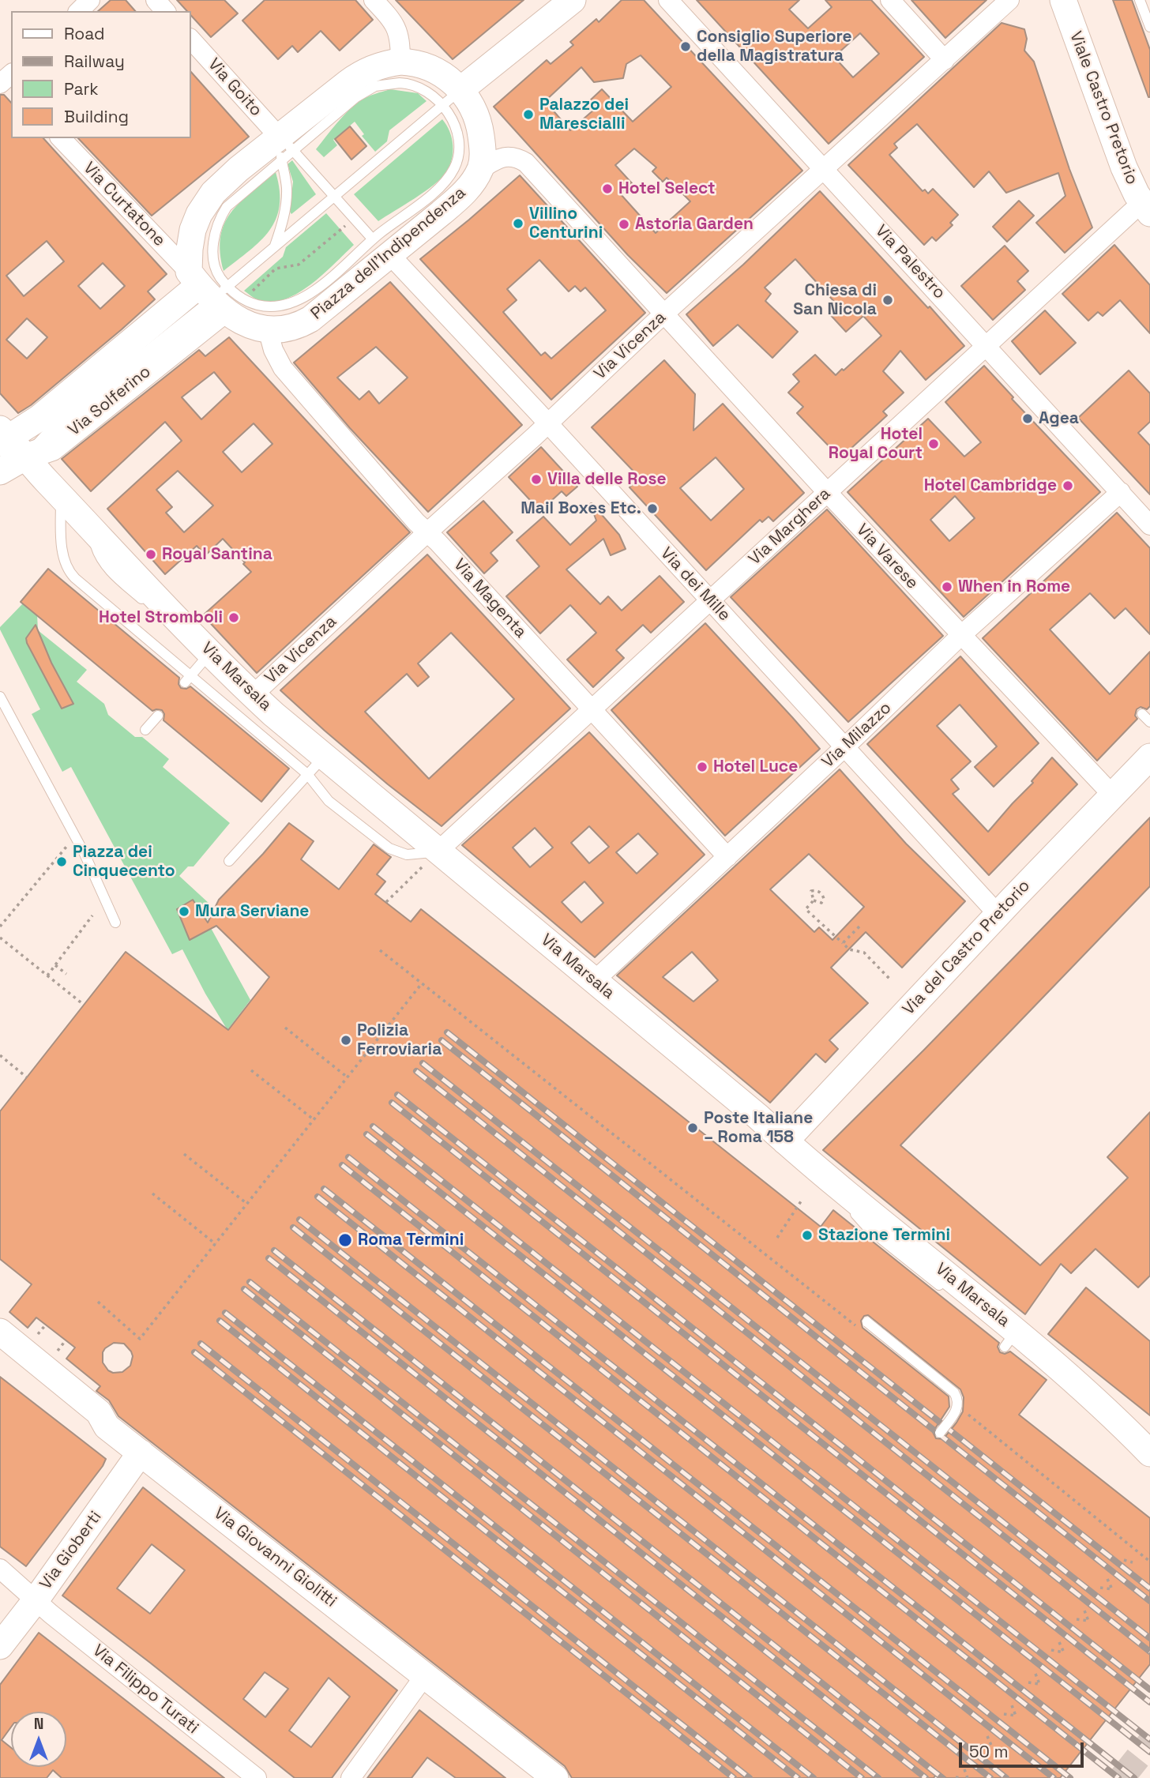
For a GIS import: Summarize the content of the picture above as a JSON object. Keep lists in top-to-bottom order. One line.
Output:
{"streets":{"main road":["Viale Castro Pretorio","Piazza dell'Indipendenza","Via Solferino","Via Marsala","Via del Castro Pretorio","Via Gioberti","Via Giovanni Giolitti"],"street":["Via Goito","Via Curtatone","Via Palestro","Via Vicenza","Via Marghera","Via Varese","Via dei Mille","Via Magenta","Via Milazzo","Via Filippo Turati"]},"crossings":[["Via Goito","Piazza dell'Indipendenza"],["Viale Castro Pretorio","Via Marghera"],["Via Curtatone","Piazza dell'Indipendenza"],["Via Curtatone","Via Solferino"],["Piazza dell'Indipendenza","Via Solferino"],["Piazza dell'Indipendenza","Via Varese"],["Piazza dell'Indipendenza","Via dei Mille"],["Piazza dell'Indipendenza","Via Magenta"],["Via Palestro","Via Vicenza"],["Via Palestro","Via Marghera"],["Via Palestro","Via Milazzo"],["Via Vicenza","Via Varese"],["Via Vicenza","Via dei Mille"],["Via Vicenza","Via Magenta"],["Via Vicenza","Via Marsala"],["Via Solferino","Via Marsala"],["Via Marghera","Via Varese"],["Via Marghera","Via dei Mille"],["Via Marghera","Via Magenta"],["Via Marghera","Via Marsala"],["Via Varese","Via Milazzo"],["Via Varese","Via del Castro Pretorio"],["Via dei Mille","Via Milazzo"],["Via dei Mille","Via del Castro Pretorio"],["Via Magenta","Via Milazzo"],["Via Marsala","Via Milazzo"],["Via Marsala","Via del Castro Pretorio"],["Via Gioberti","Via Giovanni Giolitti"],["Via Gioberti","Via Filippo Turati"]],"places":["Consiglio Superiore della Magistratura","Palazzo dei Marescialli","Hotel Select","Villino Centurini","Astoria Garden","Chiesa di San Nicola","Agea","Hotel Royal Court","Villa delle Rose","Hotel Cambridge","Mail Boxes Etc.","Royal Santina","When in Rome","Hotel Stromboli","Hotel Luce","Piazza dei Cinquecento","Mura Serviane","Polizia Ferroviaria","Poste Italiane – Roma 158","Stazione Termini","Roma Termini"],"legend":["Road","Railway","Park","Building"],"scale_bar":"50 m","north":"top"}
